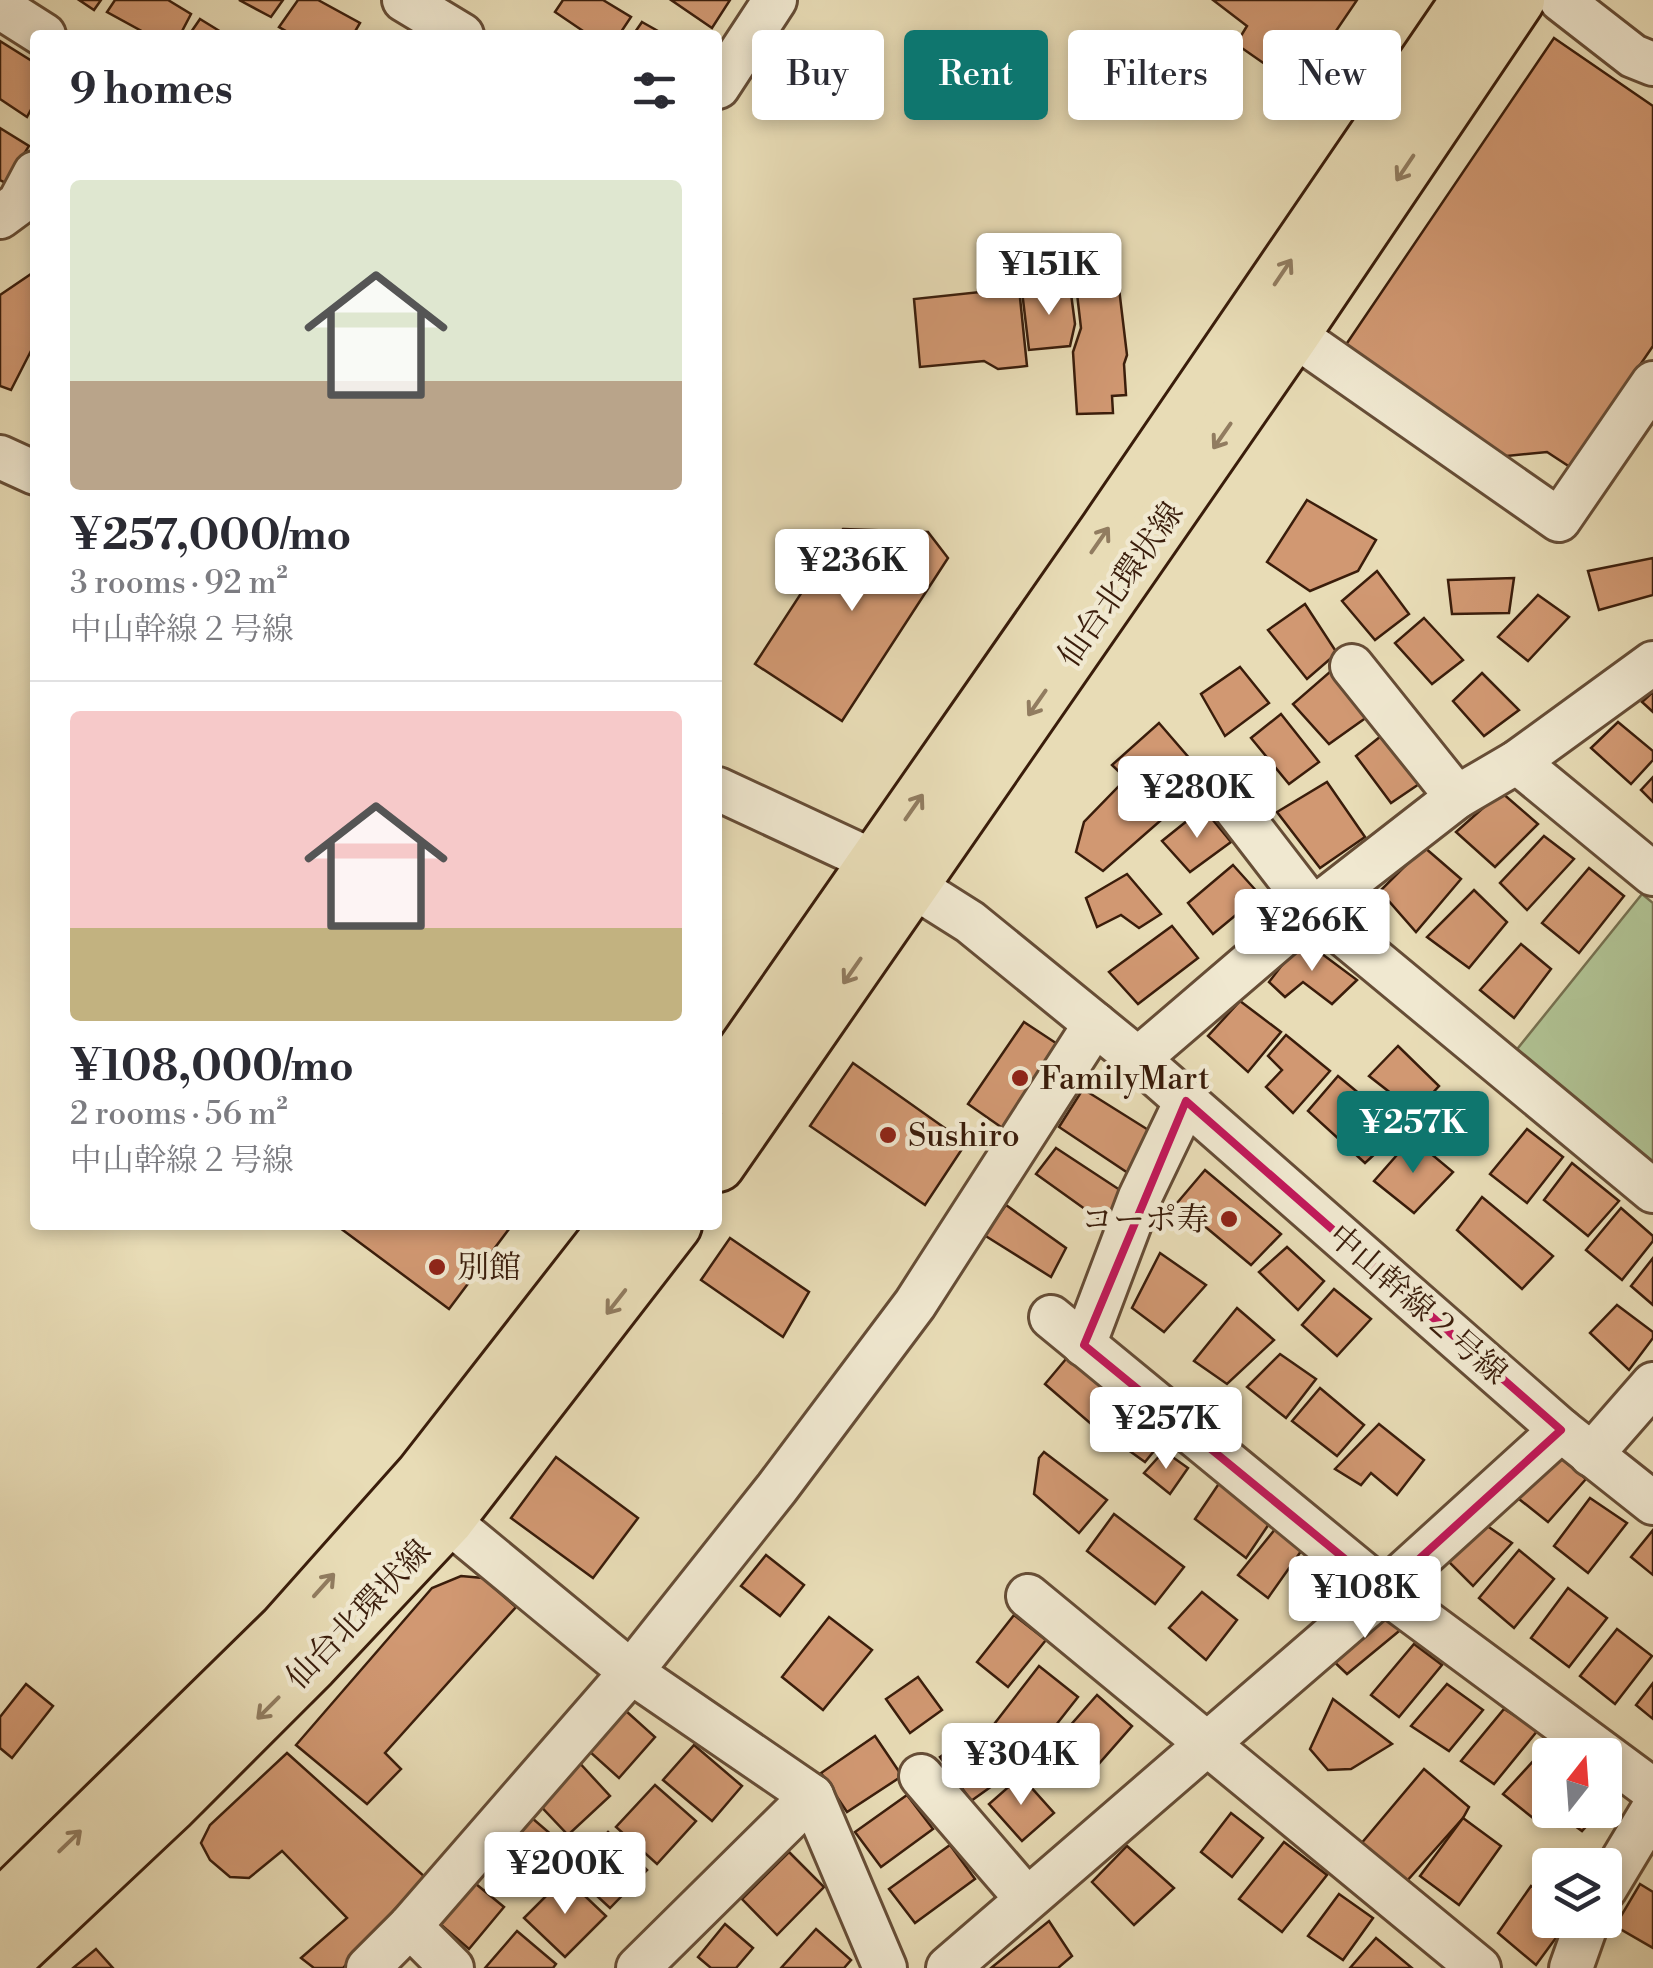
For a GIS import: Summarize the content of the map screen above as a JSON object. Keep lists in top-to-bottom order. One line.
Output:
{"streets":{"main road":["仙台北環状線"],"street":["中山幹線２号線"]},"crossings":[["仙台北環状線","中山幹線２号線"]],"places":["FamilyMart","Sushiro","コーポ寿","別館"],"north":"top","page":{"chip":["Buy","Rent","Filters","New"],"heading":"9 homes","list":[{"name":"¥257,000/mo","note":"3 rooms · 92 m² · 中山幹線２号線"},{"name":"¥108,000/mo","note":"2 rooms · 56 m² · 中山幹線２号線"}],"price":["¥151K","¥236K","¥280K","¥266K","¥257K","¥257K","¥108K","¥304K","¥200K"]}}
